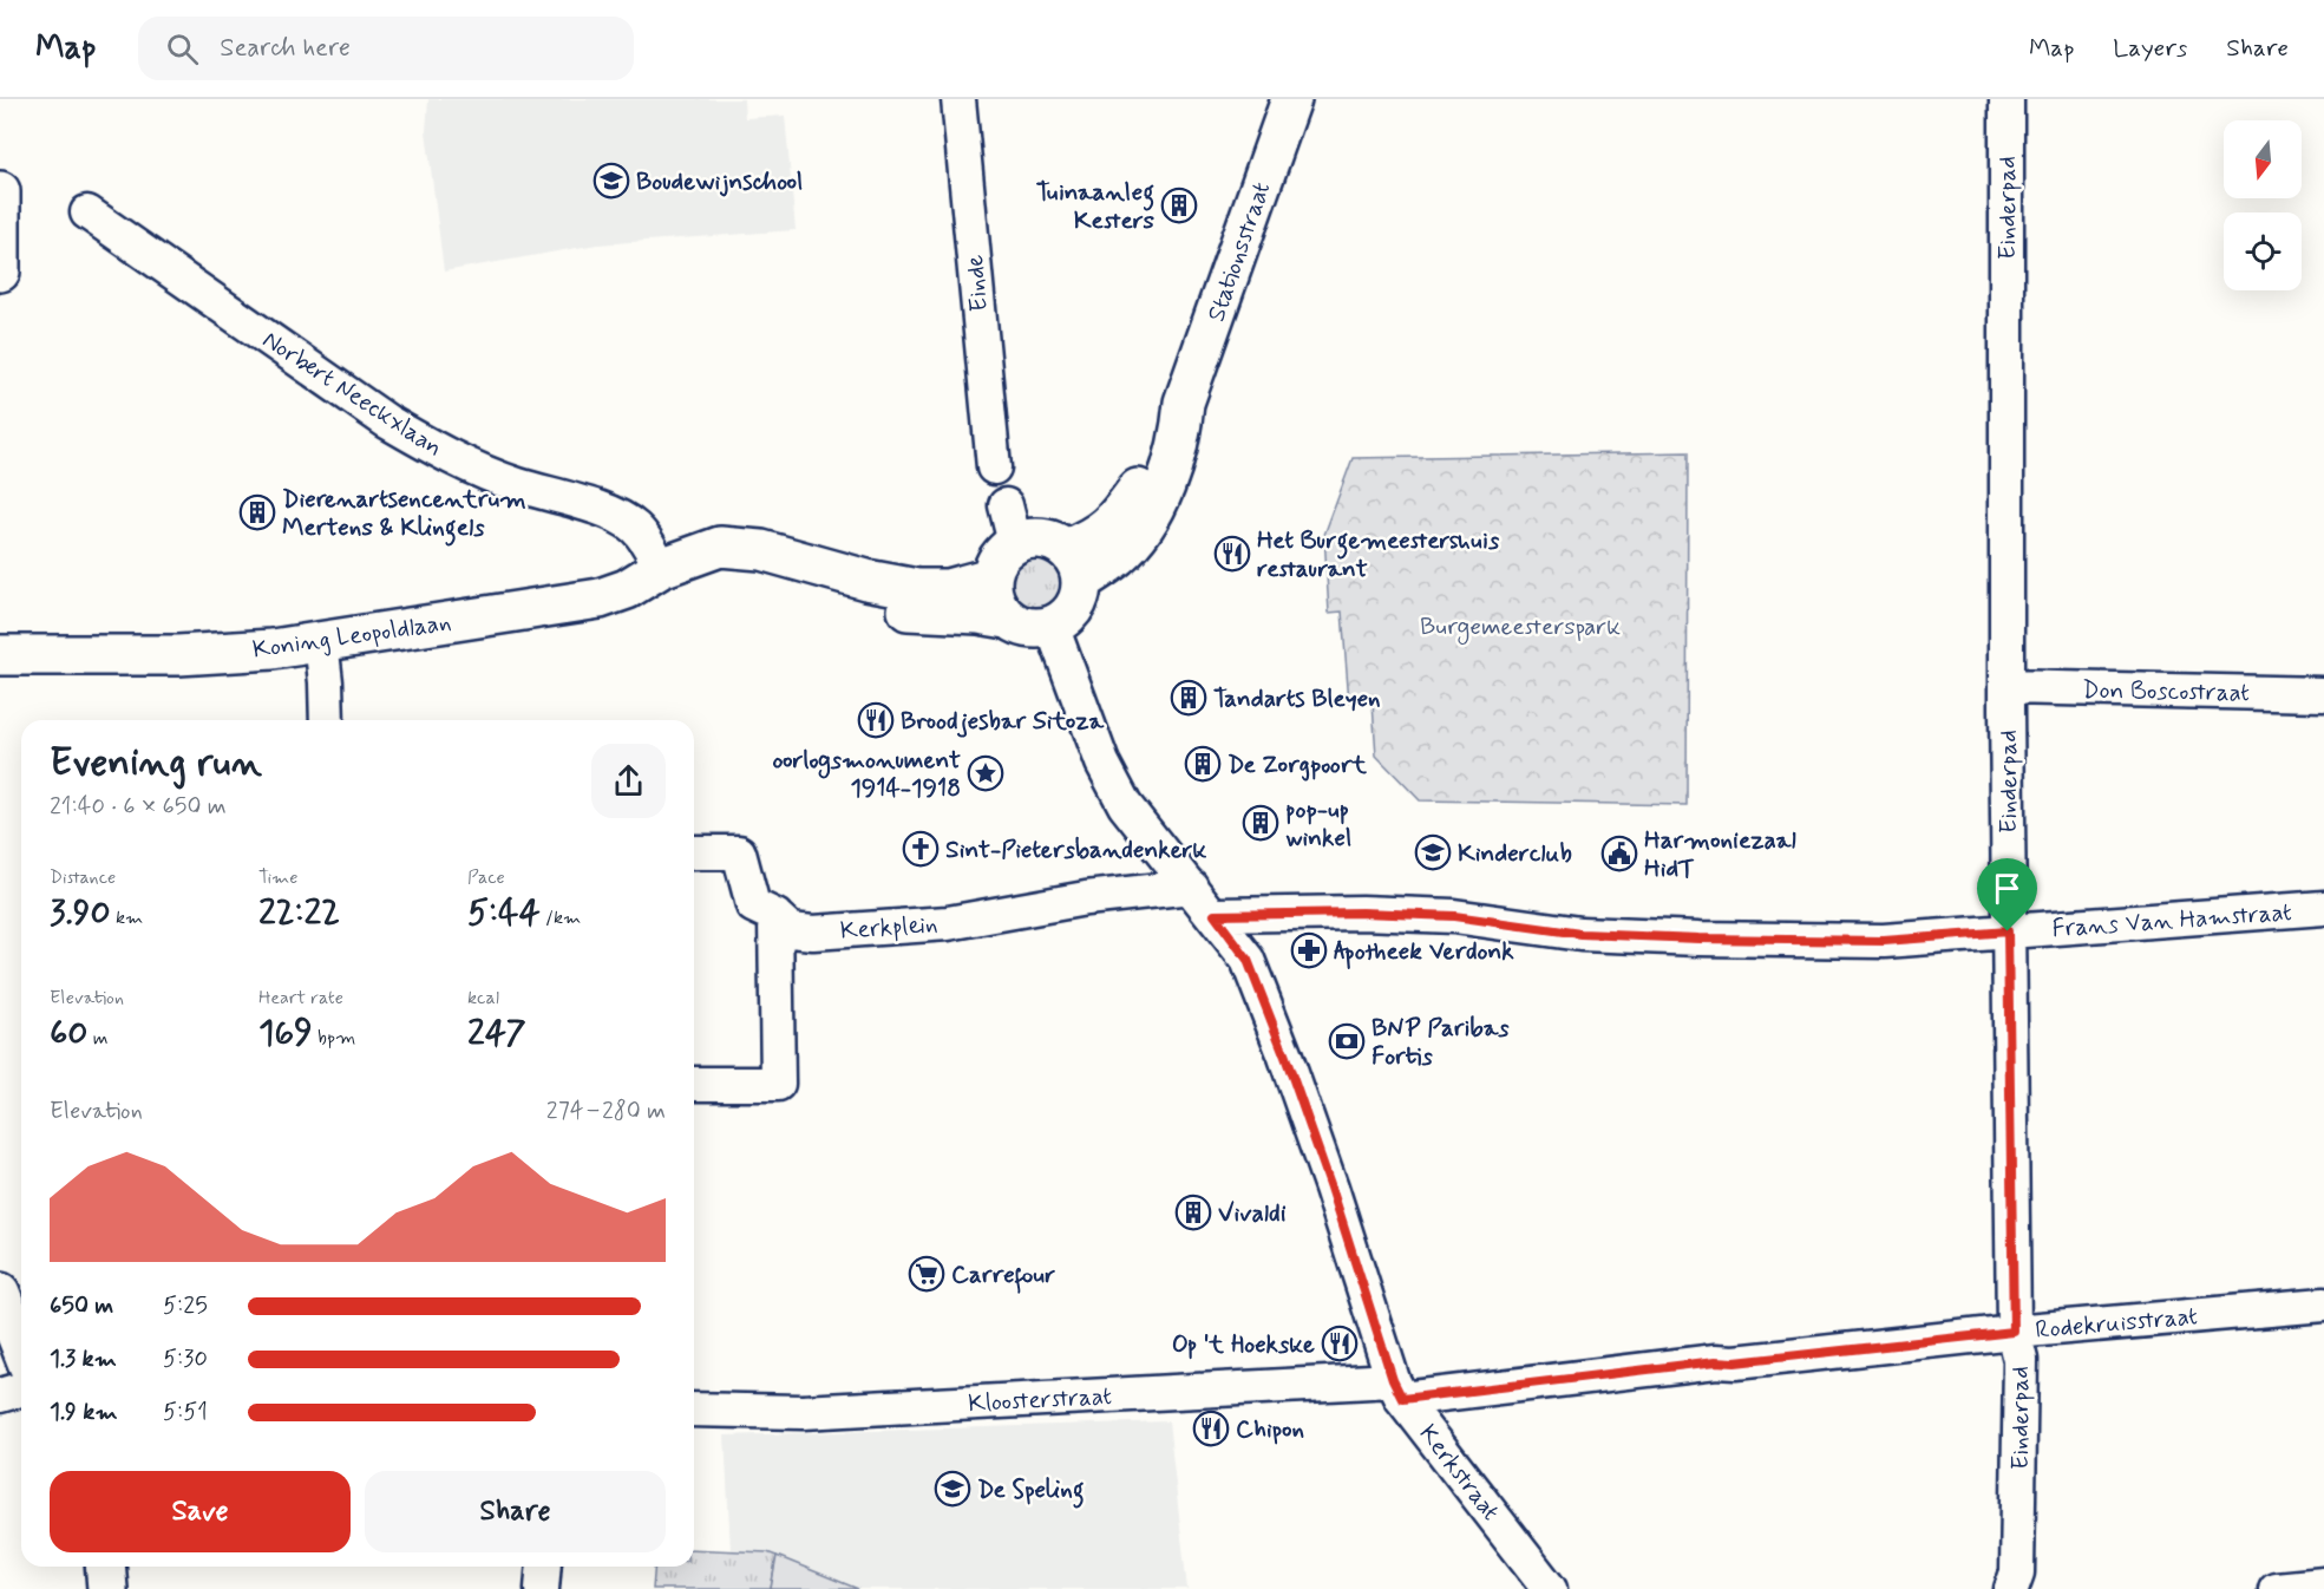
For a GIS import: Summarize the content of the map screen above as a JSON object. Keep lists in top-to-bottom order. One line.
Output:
{"streets":{"main road":["Stationsstraat","Koning Leopoldlaan"],"street":["Einderpad","Einde","Norbert Neeckxlaan","Don Boscostraat","Frans Van Hamstraat","Kerkplein","Rodekruisstraat","Kloosterstraat","Kerkstraat"]},"crossings":[["Einderpad","Don Boscostraat"],["Einderpad","Frans Van Hamstraat"],["Einderpad","Rodekruisstraat"],["Norbert Neeckxlaan","Koning Leopoldlaan"],["Frans Van Hamstraat","Kerkstraat"],["Rodekruisstraat","Kloosterstraat"],["Rodekruisstraat","Kerkstraat"],["Kloosterstraat","Kerkstraat"]],"parks":["Burgemeesterspark"],"places":{"school or university":["Boudewijnschool","Kinderclub","De Speling"],"building":["Tuinaanleg Kesters","Dierenartsencentrum Mertens & Klingels","Tandarts Bleyen","De Zorgpoort","pop-up winkel","Vivaldi"],"restaurant":["Het Burgemeestershuis restaurant","Broodjesbar Sitoza","Op 't Hoekske","Chipon"],"place":["oorlogsmonument 1914-1918"],"church":["Sint-Pietersbandenkerk"],"public building":["Harmoniezaal HidT"],"pharmacy":["Apotheek Verdonk"],"bank":["BNP Paribas Fortis"],"supermarket":["Carrefour"]},"north":"bottom","page":{"header":"Map","search":"Search here","nav":["Map","Layers","Share"],"heading":["Evening run","21:40 · 6 × 650 m"],"stats":[["Distance","3.90 km"],["Time","22:22"],["Pace","5:44 /km"],["Elevation","60 m"],["Heart rate","169 bpm"],["kcal","247"]],"chart":["Elevation","274–280 m"],"list":[{"name":"650 m","note":"5:25"},{"name":"1.3 km","note":"5:30"},{"name":"1.9 km","note":"5:51"}],"buttons":["Save","Share"]}}
